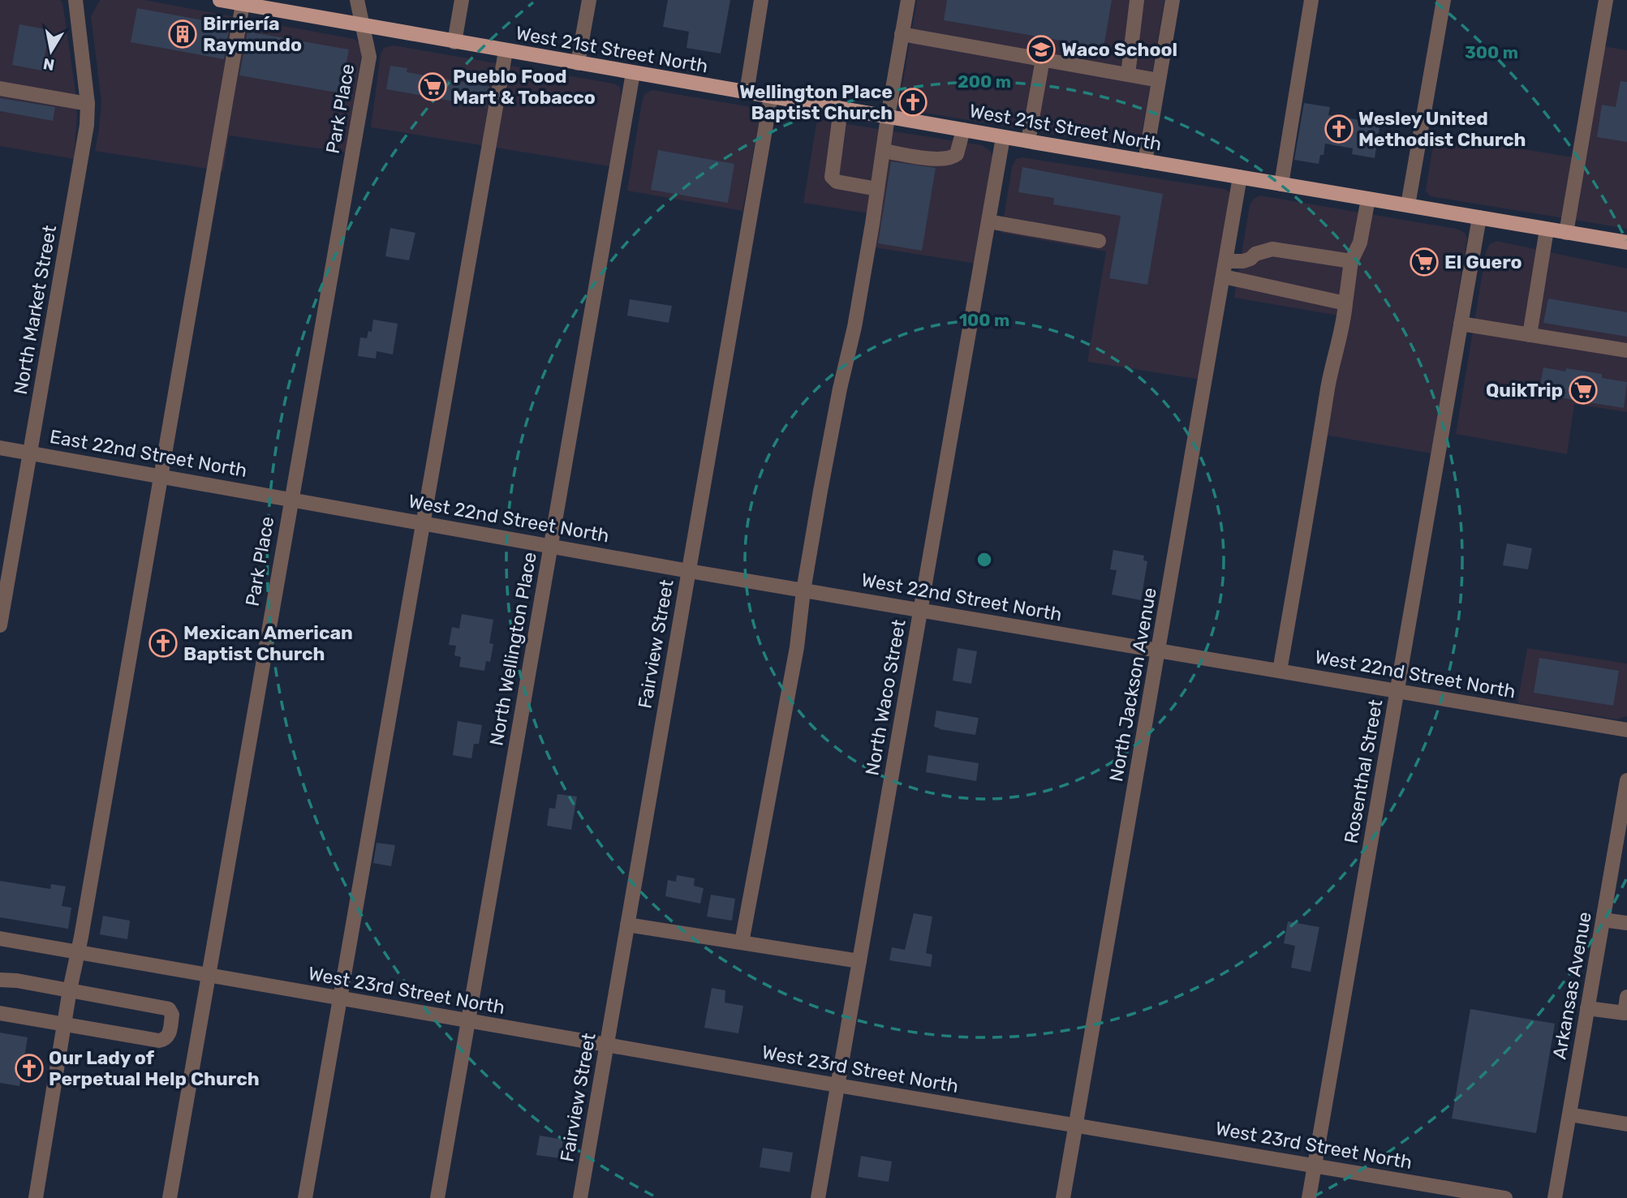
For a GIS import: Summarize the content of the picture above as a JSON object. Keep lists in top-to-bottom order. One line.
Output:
{"streets":{"main road":["West 21st Street North"],"street":["Park Place","North Market Street","East 22nd Street North","West 22nd Street North","Fairview Street","North Wellington Place","North Jackson Avenue","North Waco Street","Rosenthal Street","Arkansas Avenue","West 23rd Street North"]},"crossings":[["West 21st Street North","Park Place"],["West 21st Street North","Fairview Street"],["West 21st Street North","North Wellington Place"],["West 21st Street North","North Jackson Avenue"],["West 21st Street North","North Waco Street"],["West 21st Street North","Rosenthal Street"],["Park Place","East 22nd Street North"],["Park Place","West 22nd Street North"],["Park Place","West 23rd Street North"],["North Market Street","East 22nd Street North"],["East 22nd Street North","West 22nd Street North"],["West 22nd Street North","Fairview Street"],["West 22nd Street North","North Wellington Place"],["West 22nd Street North","North Jackson Avenue"],["West 22nd Street North","North Waco Street"],["West 22nd Street North","Rosenthal Street"],["Fairview Street","West 23rd Street North"],["North Wellington Place","West 23rd Street North"],["North Jackson Avenue","West 23rd Street North"],["North Waco Street","West 23rd Street North"],["Rosenthal Street","West 23rd Street North"]],"places":{"building":["Birriería Raymundo"],"school or university":["Waco School"],"supermarket":["Pueblo Food Mart & Tobacco","El Guero","QuikTrip"],"church":["Wellington Place Baptist Church","Wesley United Methodist Church","Mexican American Baptist Church","Our Lady of Perpetual Help Church"]},"north":"bottom","rings":["300 m","200 m","100 m"]}
